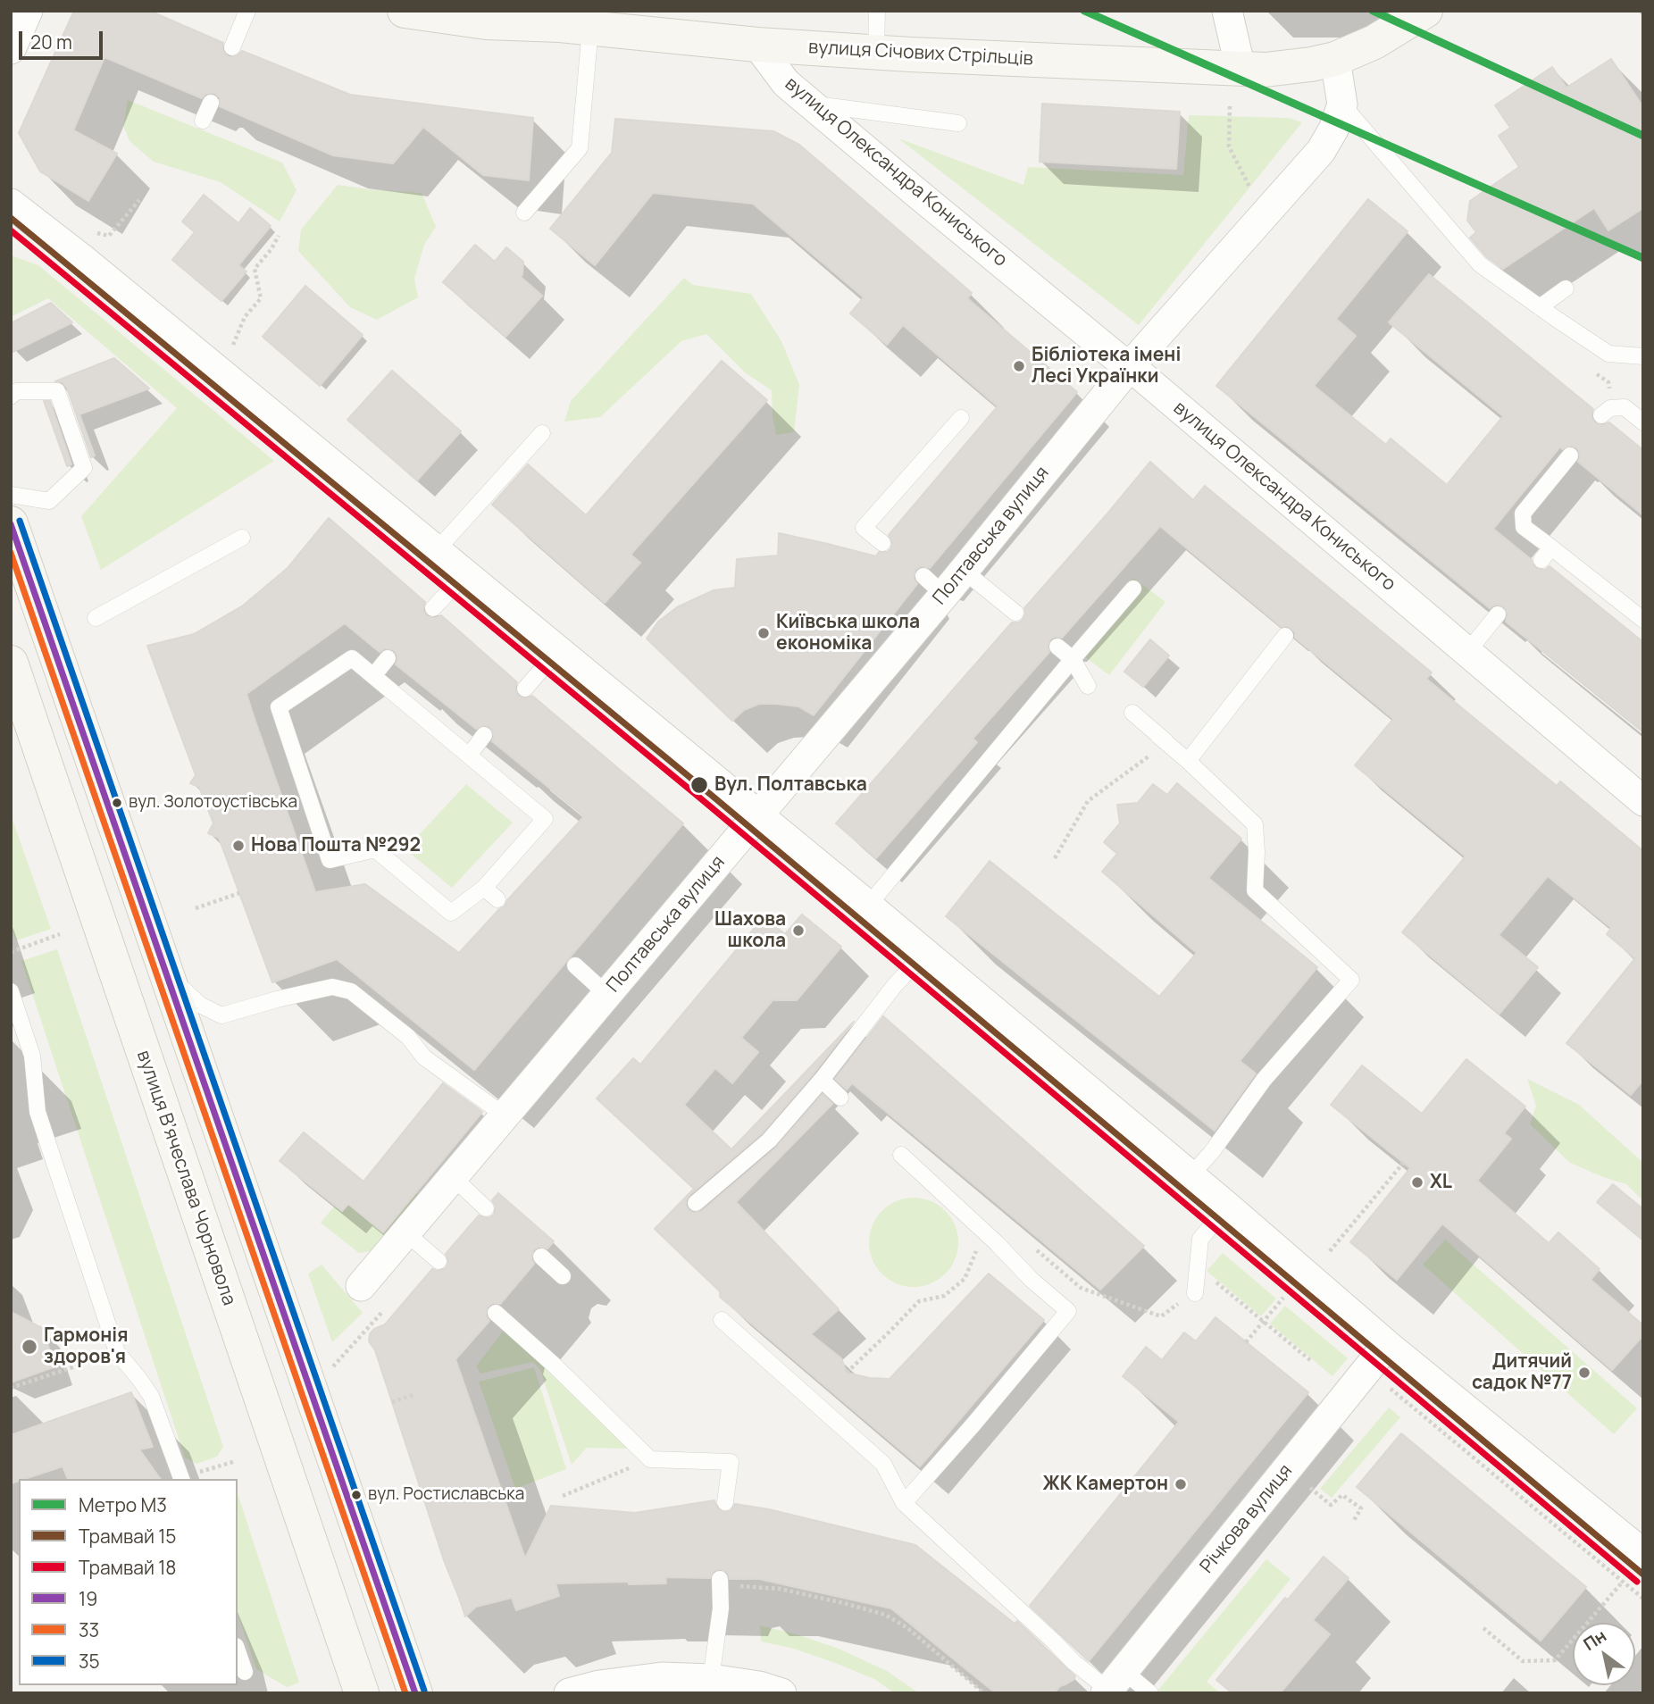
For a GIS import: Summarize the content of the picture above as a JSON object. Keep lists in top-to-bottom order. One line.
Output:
{"streets":{"main road":["вулиця Січових Стрільців","вулиця Вʼячеслава Чорновола"],"street":["вулиця Олександра Кониського","Полтавська вулиця","Річкова вулиця"]},"crossings":[["вулиця Січових Стрільців","вулиця Олександра Кониського"],["вулиця Олександра Кониського","Полтавська вулиця"]],"places":["Бібліотека імені Лесі Українки","Київська школа економіка","Вул. Полтавська","вул. Золотоустiвська","Нова Пошта №292","Шахова школа","XL","Гармонія здоров'я","Дитячий садок №77","ЖК Камертон","вул. Ростиславська"],"lines":["metro line M3","tram line 15","tram line 18","transit line 35","transit line 19","transit line 33"],"legend":["Метро M3","Трамвай 15","Трамвай 18","19","33","35"],"scale_bar":"20 m","north":"top left"}
